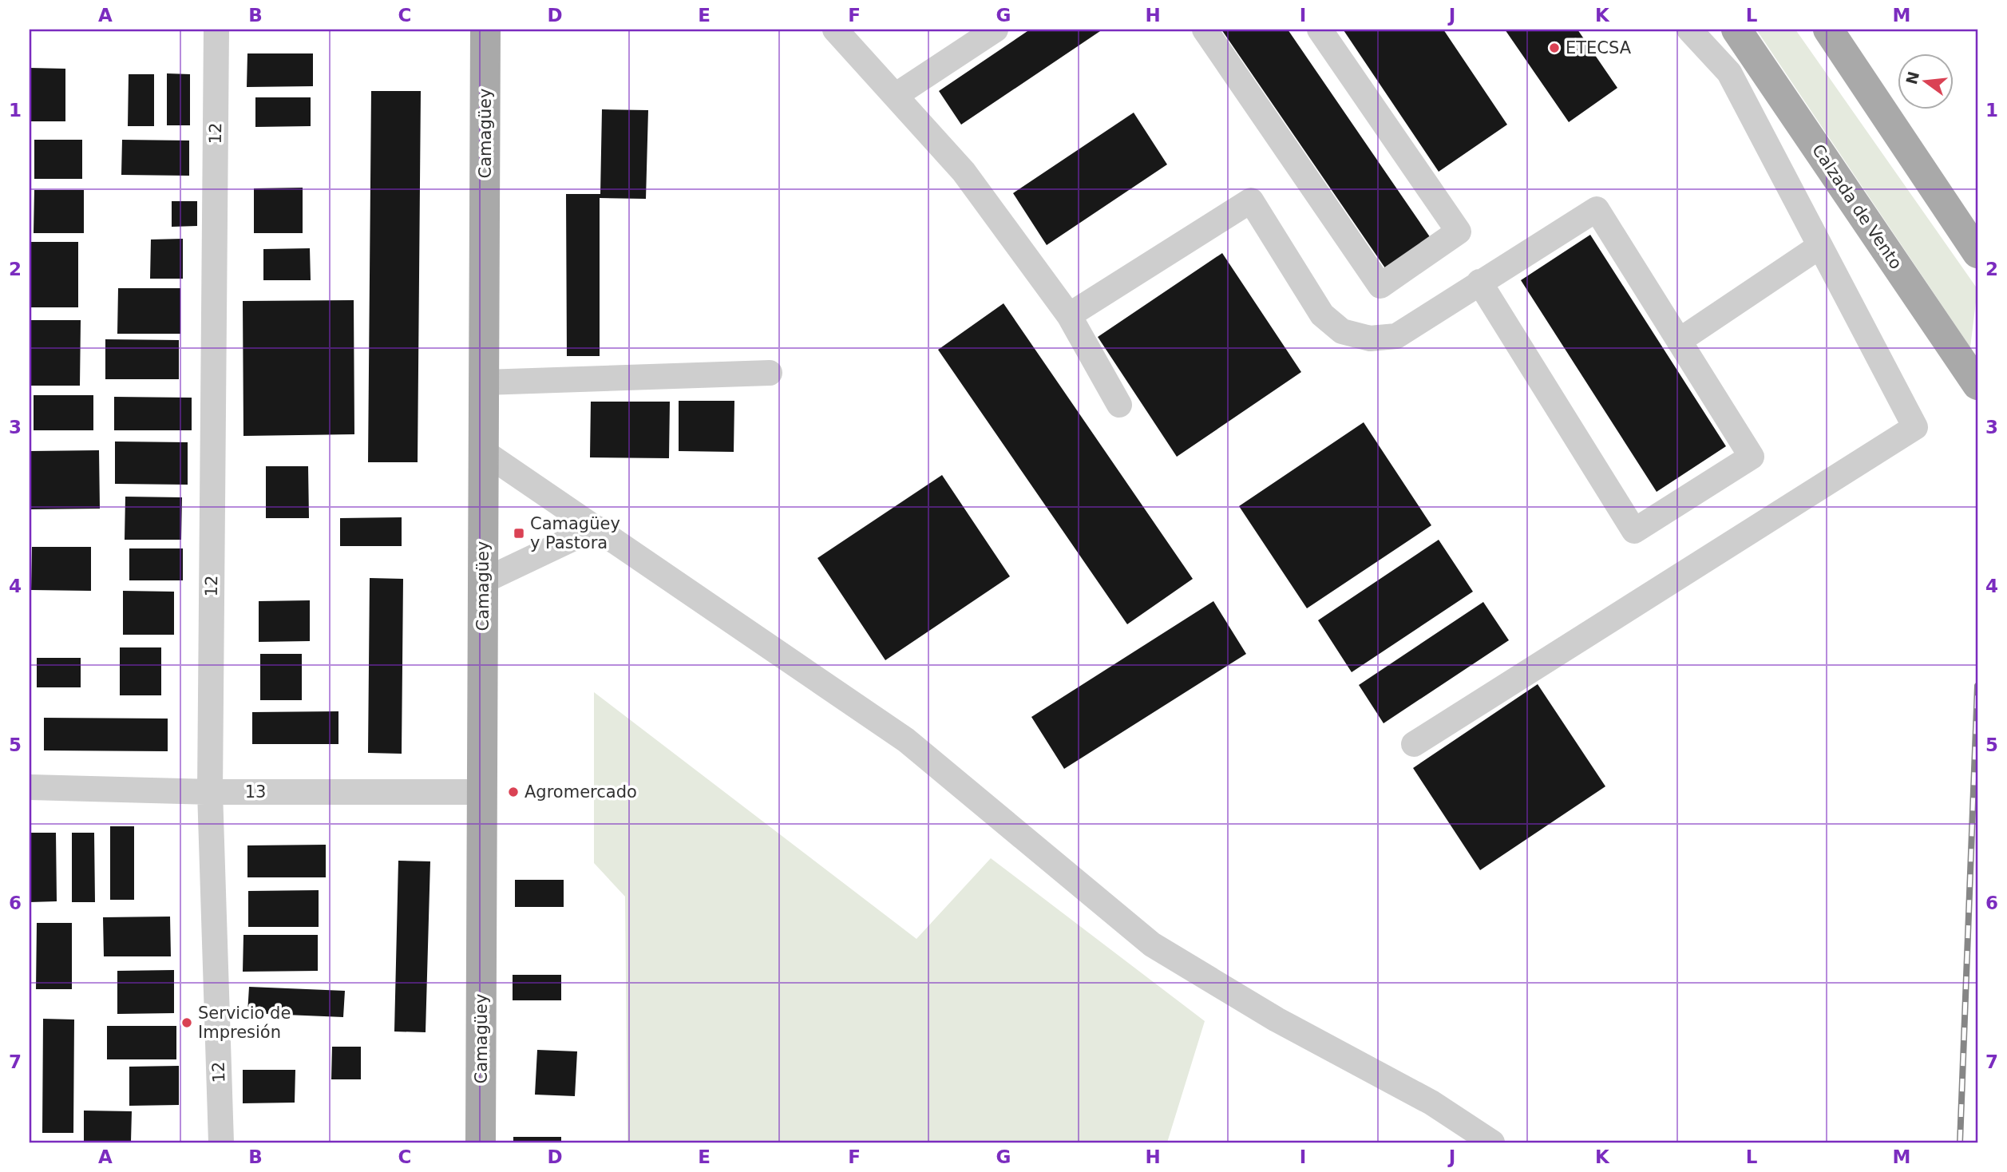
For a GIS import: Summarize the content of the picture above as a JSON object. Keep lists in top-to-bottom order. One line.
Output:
{"streets":{"main road":["Camagüey","Calzada de Vento"],"street":["12","13"]},"crossings":[["12","13"],["Camagüey","13"]],"places":{"other":["ETECSA","Agromercado","Servicio de Impresión"],"transit":["Camagüey y Pastora"]},"north":"left","grid":{"columns":["A","B","C","D","E","F","G","H","I","J","K","L","M"],"rows":["1","2","3","4","5","6","7"]}}
